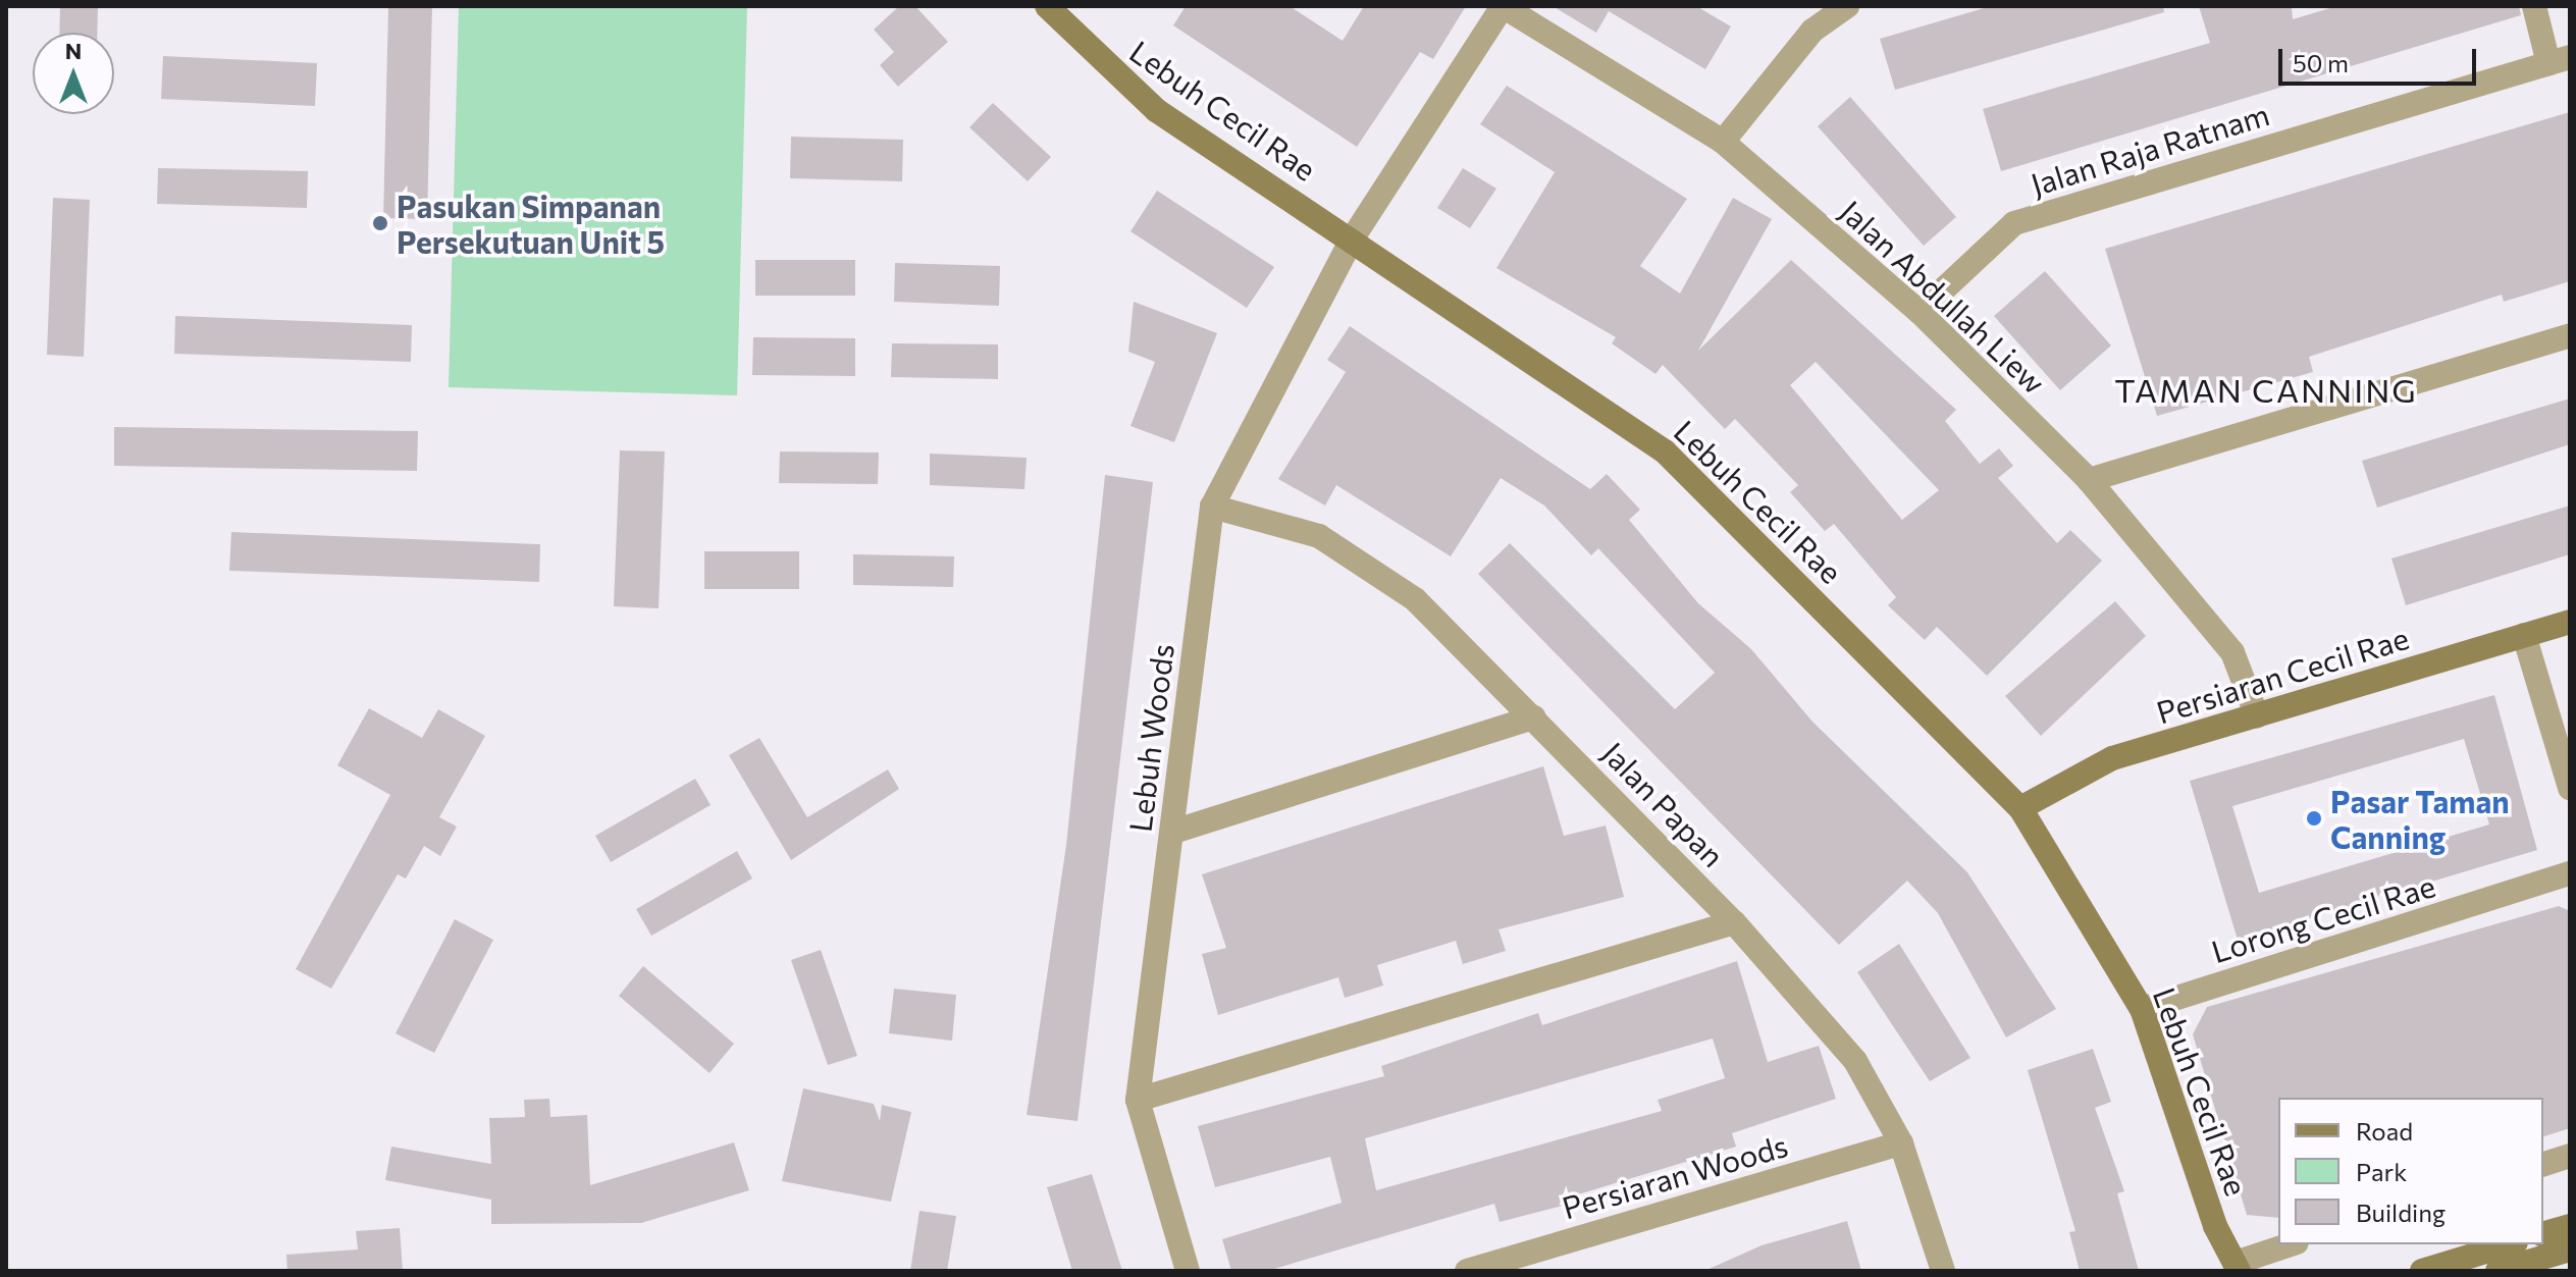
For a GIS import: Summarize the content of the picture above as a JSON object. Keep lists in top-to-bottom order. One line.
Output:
{"streets":{"street":["Lebuh Cecil Rae","Jalan Raja Ratnam","Jalan Abdullah Liew","Persiaran Cecil Rae","Lebuh Woods","Jalan Papan","Lorong Cecil Rae","Persiaran Woods"]},"crossings":[["Lebuh Cecil Rae","Persiaran Cecil Rae"],["Lebuh Cecil Rae","Lebuh Woods"],["Lebuh Cecil Rae","Lorong Cecil Rae"],["Jalan Raja Ratnam","Jalan Abdullah Liew"],["Jalan Abdullah Liew","Persiaran Cecil Rae"],["Jalan Abdullah Liew","Lebuh Woods"],["Lebuh Woods","Jalan Papan"],["Jalan Papan","Persiaran Woods"]],"districts":["TAMAN CANNING"],"places":["Pasukan Simpanan Persekutuan Unit 5","Pasar Taman Canning"],"legend":["Road","Park","Building"],"scale_bar":"50 m","north":"top"}
